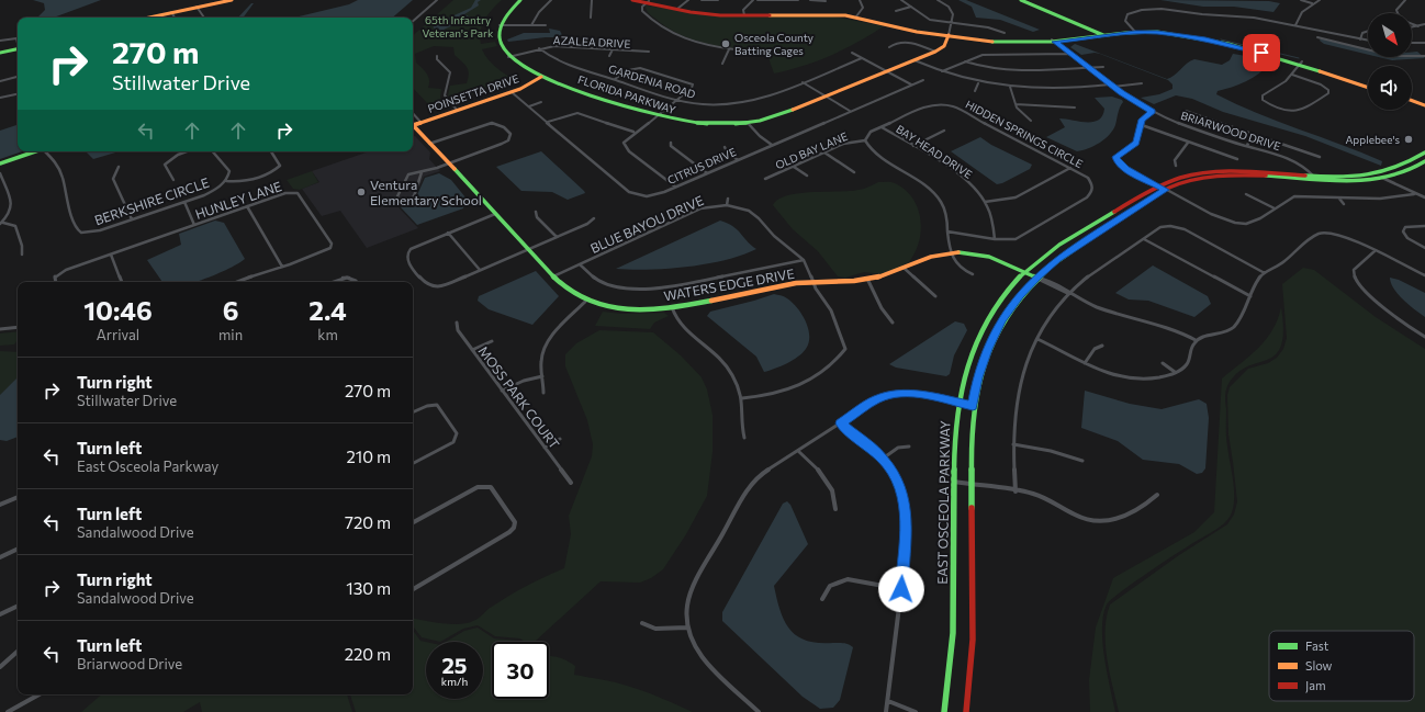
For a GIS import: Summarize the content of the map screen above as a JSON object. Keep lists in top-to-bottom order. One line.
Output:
{"streets":{"main road":["POINSETTA DRIVE","FLORIDA PARKWAY","WATERS EDGE DRIVE","EAST OSCEOLA PARKWAY"],"street":["AZALEA DRIVE","GARDENIA ROAD","BRIARWOOD DRIVE","HIDDEN SPRINGS CIRCLE","OLD BAY LANE","BAY HEAD DRIVE","CITRUS DRIVE","HUNLEY LANE","BERKSHIRE CIRCLE","BLUE BAYOU DRIVE","MOSS PARK COURT"]},"crossings":[["AZALEA DRIVE","GARDENIA ROAD"],["AZALEA DRIVE","FLORIDA PARKWAY"],["POINSETTA DRIVE","FLORIDA PARKWAY"],["POINSETTA DRIVE","CITRUS DRIVE"],["BRIARWOOD DRIVE","EAST OSCEOLA PARKWAY"],["HIDDEN SPRINGS CIRCLE","OLD BAY LANE"],["HIDDEN SPRINGS CIRCLE","BAY HEAD DRIVE"],["BLUE BAYOU DRIVE","WATERS EDGE DRIVE"],["WATERS EDGE DRIVE","EAST OSCEOLA PARKWAY"]],"parks":["65th Infantry Veteran's Park"],"places":["Osceola County Batting Cages","Applebee's","Ventura Elementary School"],"legend":["Fast","Slow","Jam"],"north":"bottom right","page":{"turn":["270 m","Stillwater Drive"],"eta":["10:46","Arrival","6","min","2.4","km"],"list":[{"name":"Turn right","note":"Stillwater Drive","value":"270 m"},{"name":"Turn left","note":"East Osceola Parkway","value":"210 m"},{"name":"Turn left","note":"Sandalwood Drive","value":"720 m"},{"name":"Turn right","note":"Sandalwood Drive","value":"130 m"},{"name":"Turn left","note":"Briarwood Drive","value":"220 m"}],"speed":"25 km/h","limit":"30"}}
